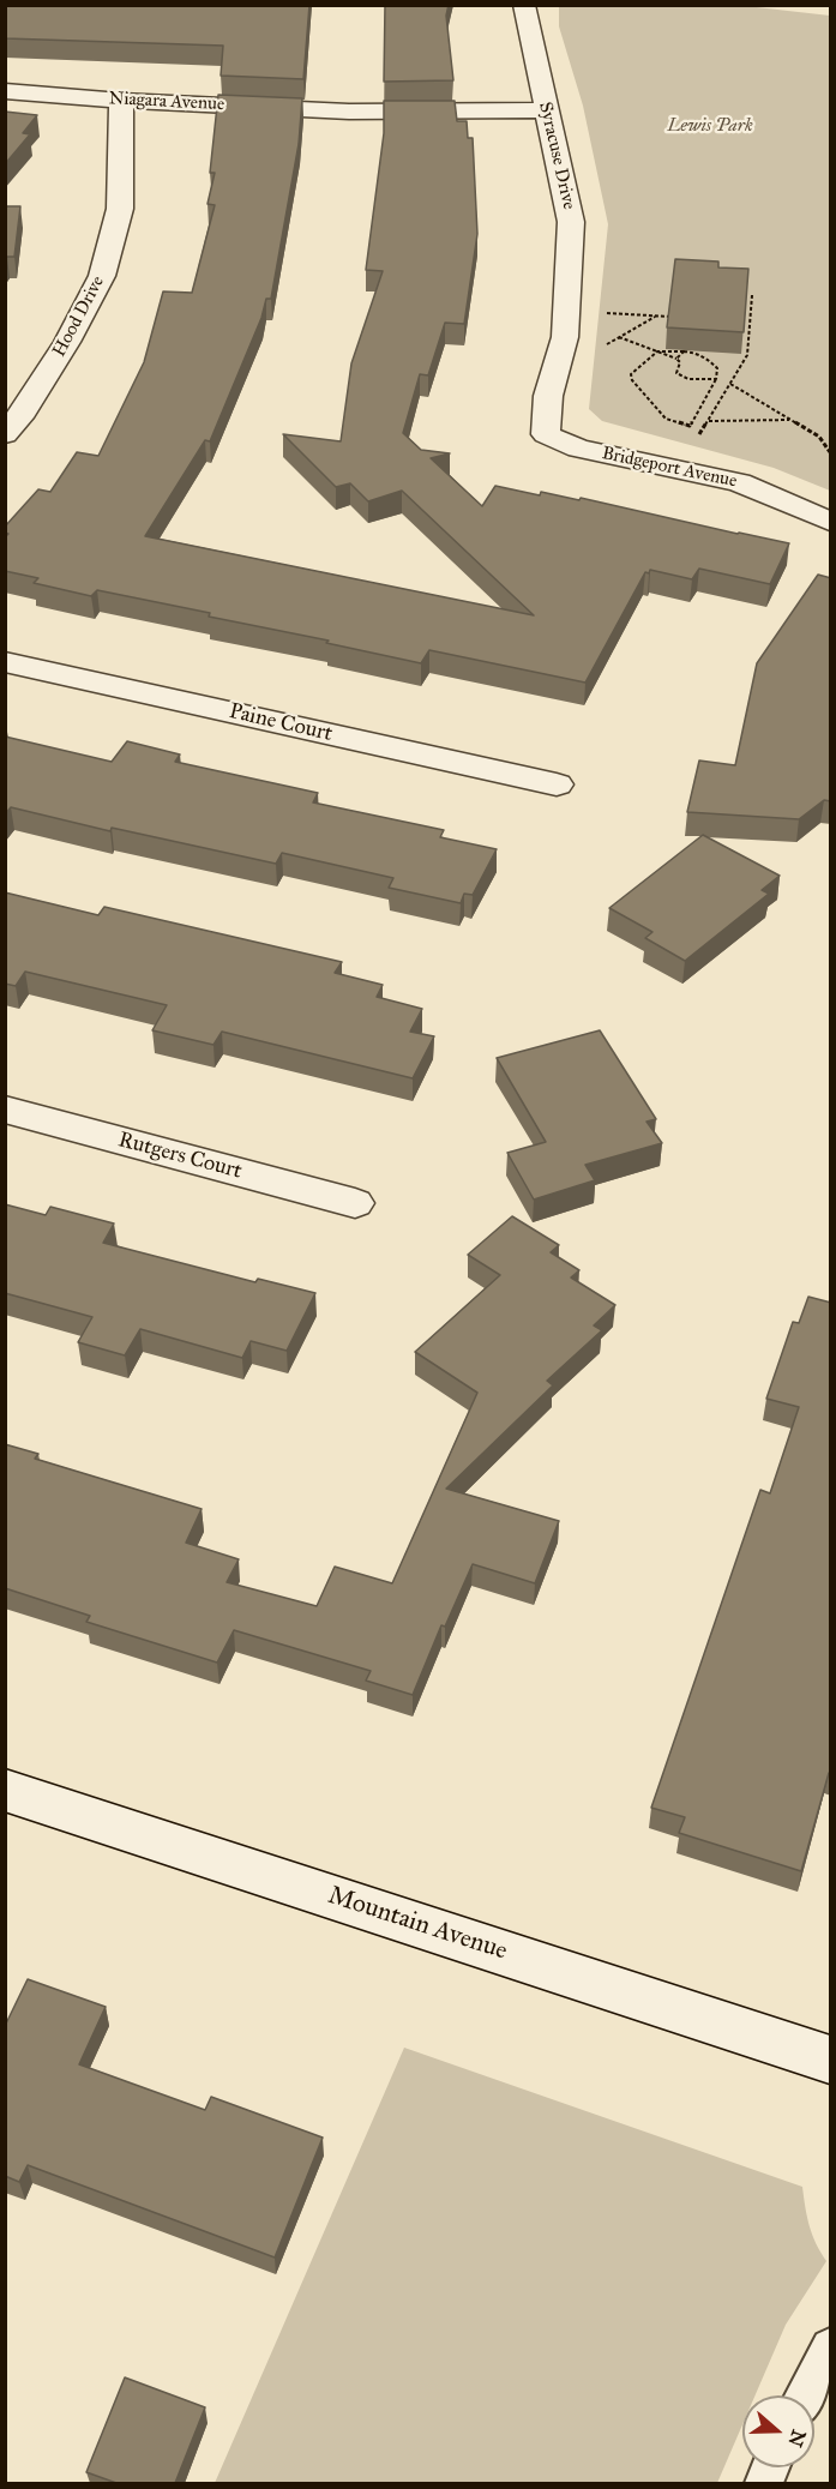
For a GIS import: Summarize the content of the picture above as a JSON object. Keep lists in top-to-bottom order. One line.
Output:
{"streets":{"street":["Niagara Avenue","Syracuse Drive","Hood Drive","Bridgeport Avenue","Paine Court","Rutgers Court","Mountain Avenue"]},"crossings":[["Niagara Avenue","Syracuse Drive"],["Niagara Avenue","Hood Drive"],["Syracuse Drive","Bridgeport Avenue"]],"parks":["Lewis Park"],"north":"right"}
